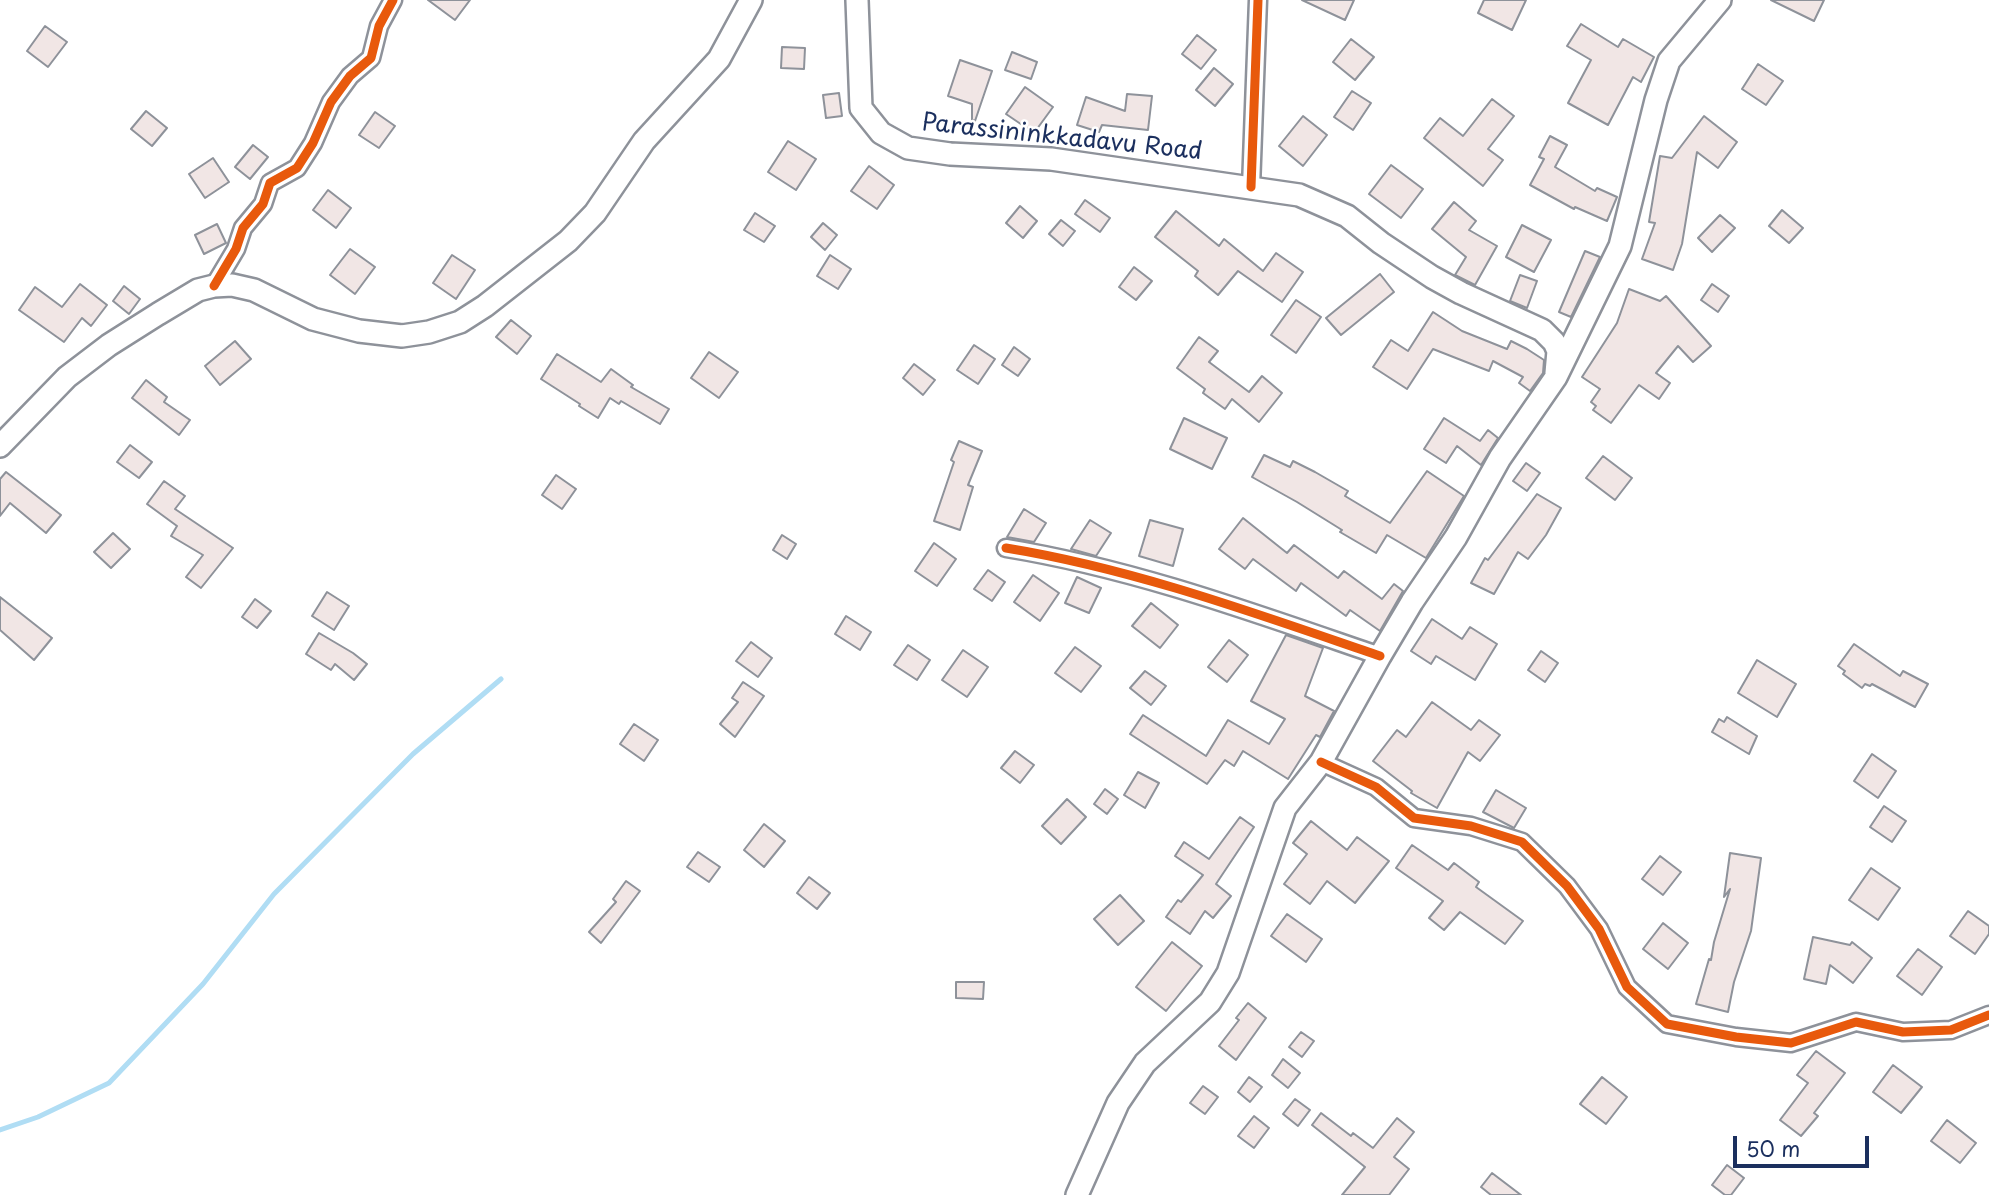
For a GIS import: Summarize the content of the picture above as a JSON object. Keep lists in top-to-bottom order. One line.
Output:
{"streets":{"main road":["Parassininkkadavu Road"]},"scale_bar":"50 m"}
